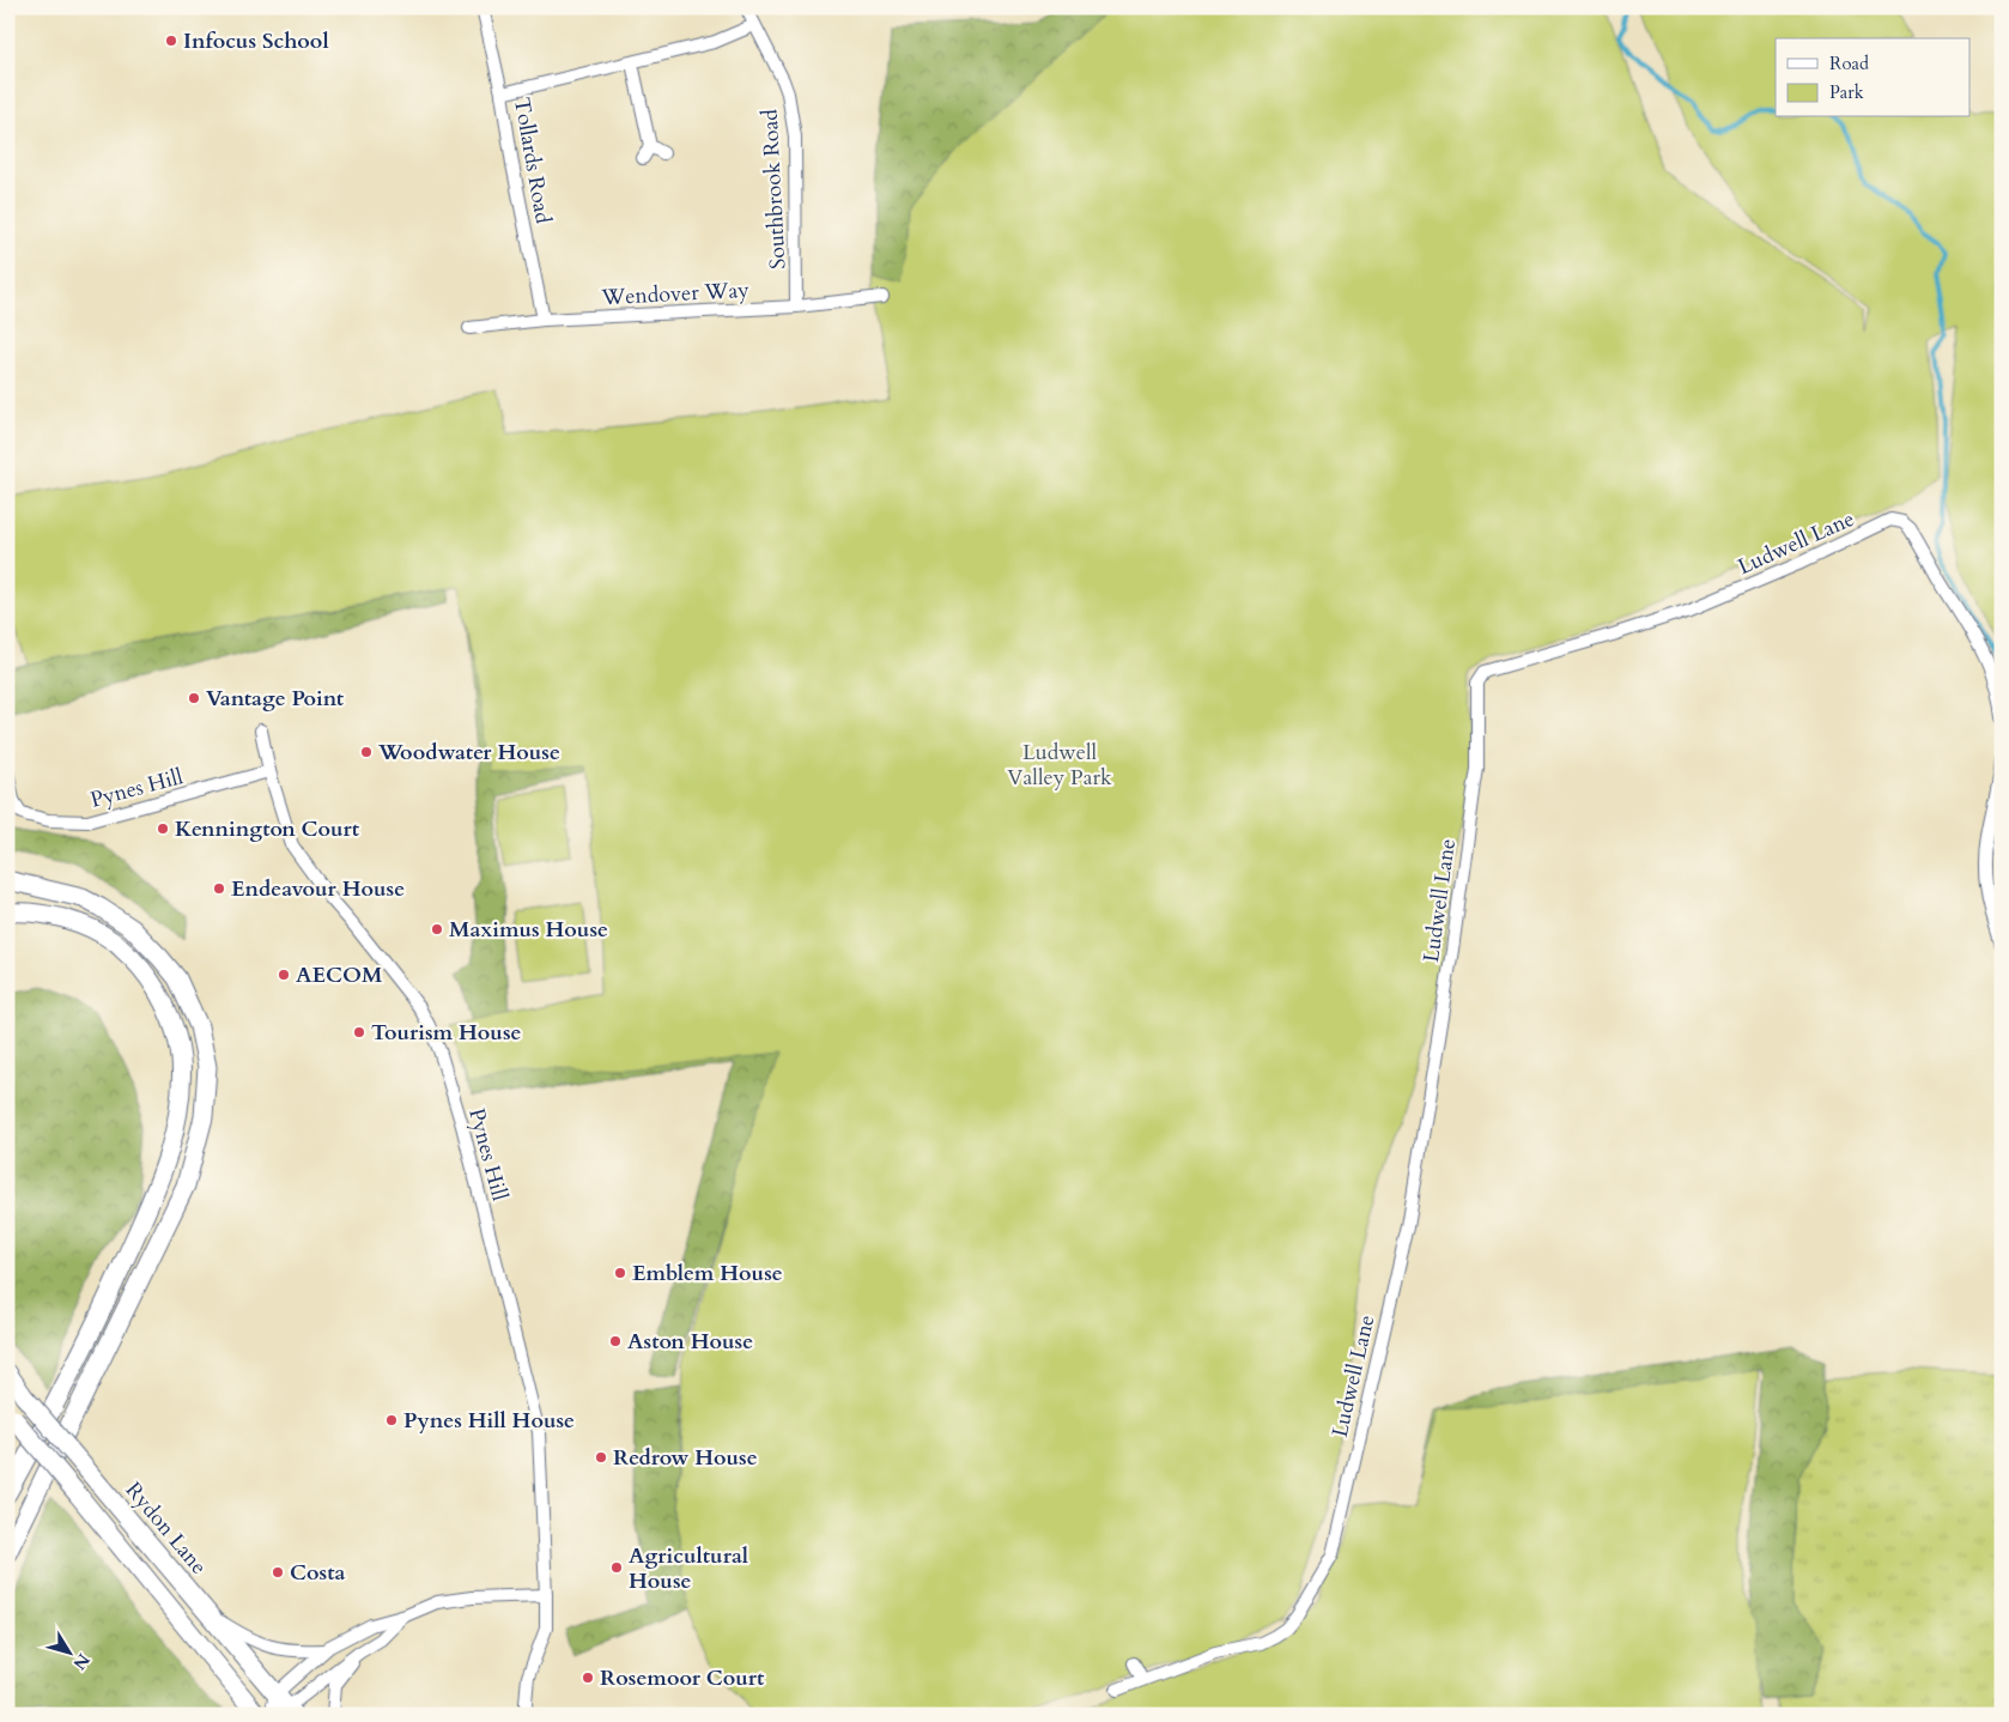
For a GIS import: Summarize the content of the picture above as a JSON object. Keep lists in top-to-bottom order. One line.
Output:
{"streets":{"main road":["Rydon Lane"],"street":["Tollards Road","Southbrook Road","Wendover Way","Ludwell Lane","Pynes Hill"]},"crossings":[["Tollards Road","Wendover Way"],["Southbrook Road","Wendover Way"]],"parks":["Ludwell Valley Park"],"places":["Infocus School","Vantage Point","Woodwater House","Kennington Court","Endeavour House","Maximus House","AECOM","Tourism House","Emblem House","Aston House","Pynes Hill House","Redrow House","Agricultural House","Costa","Rosemoor Court"],"legend":["Road","Park"],"north":"bottom right"}
